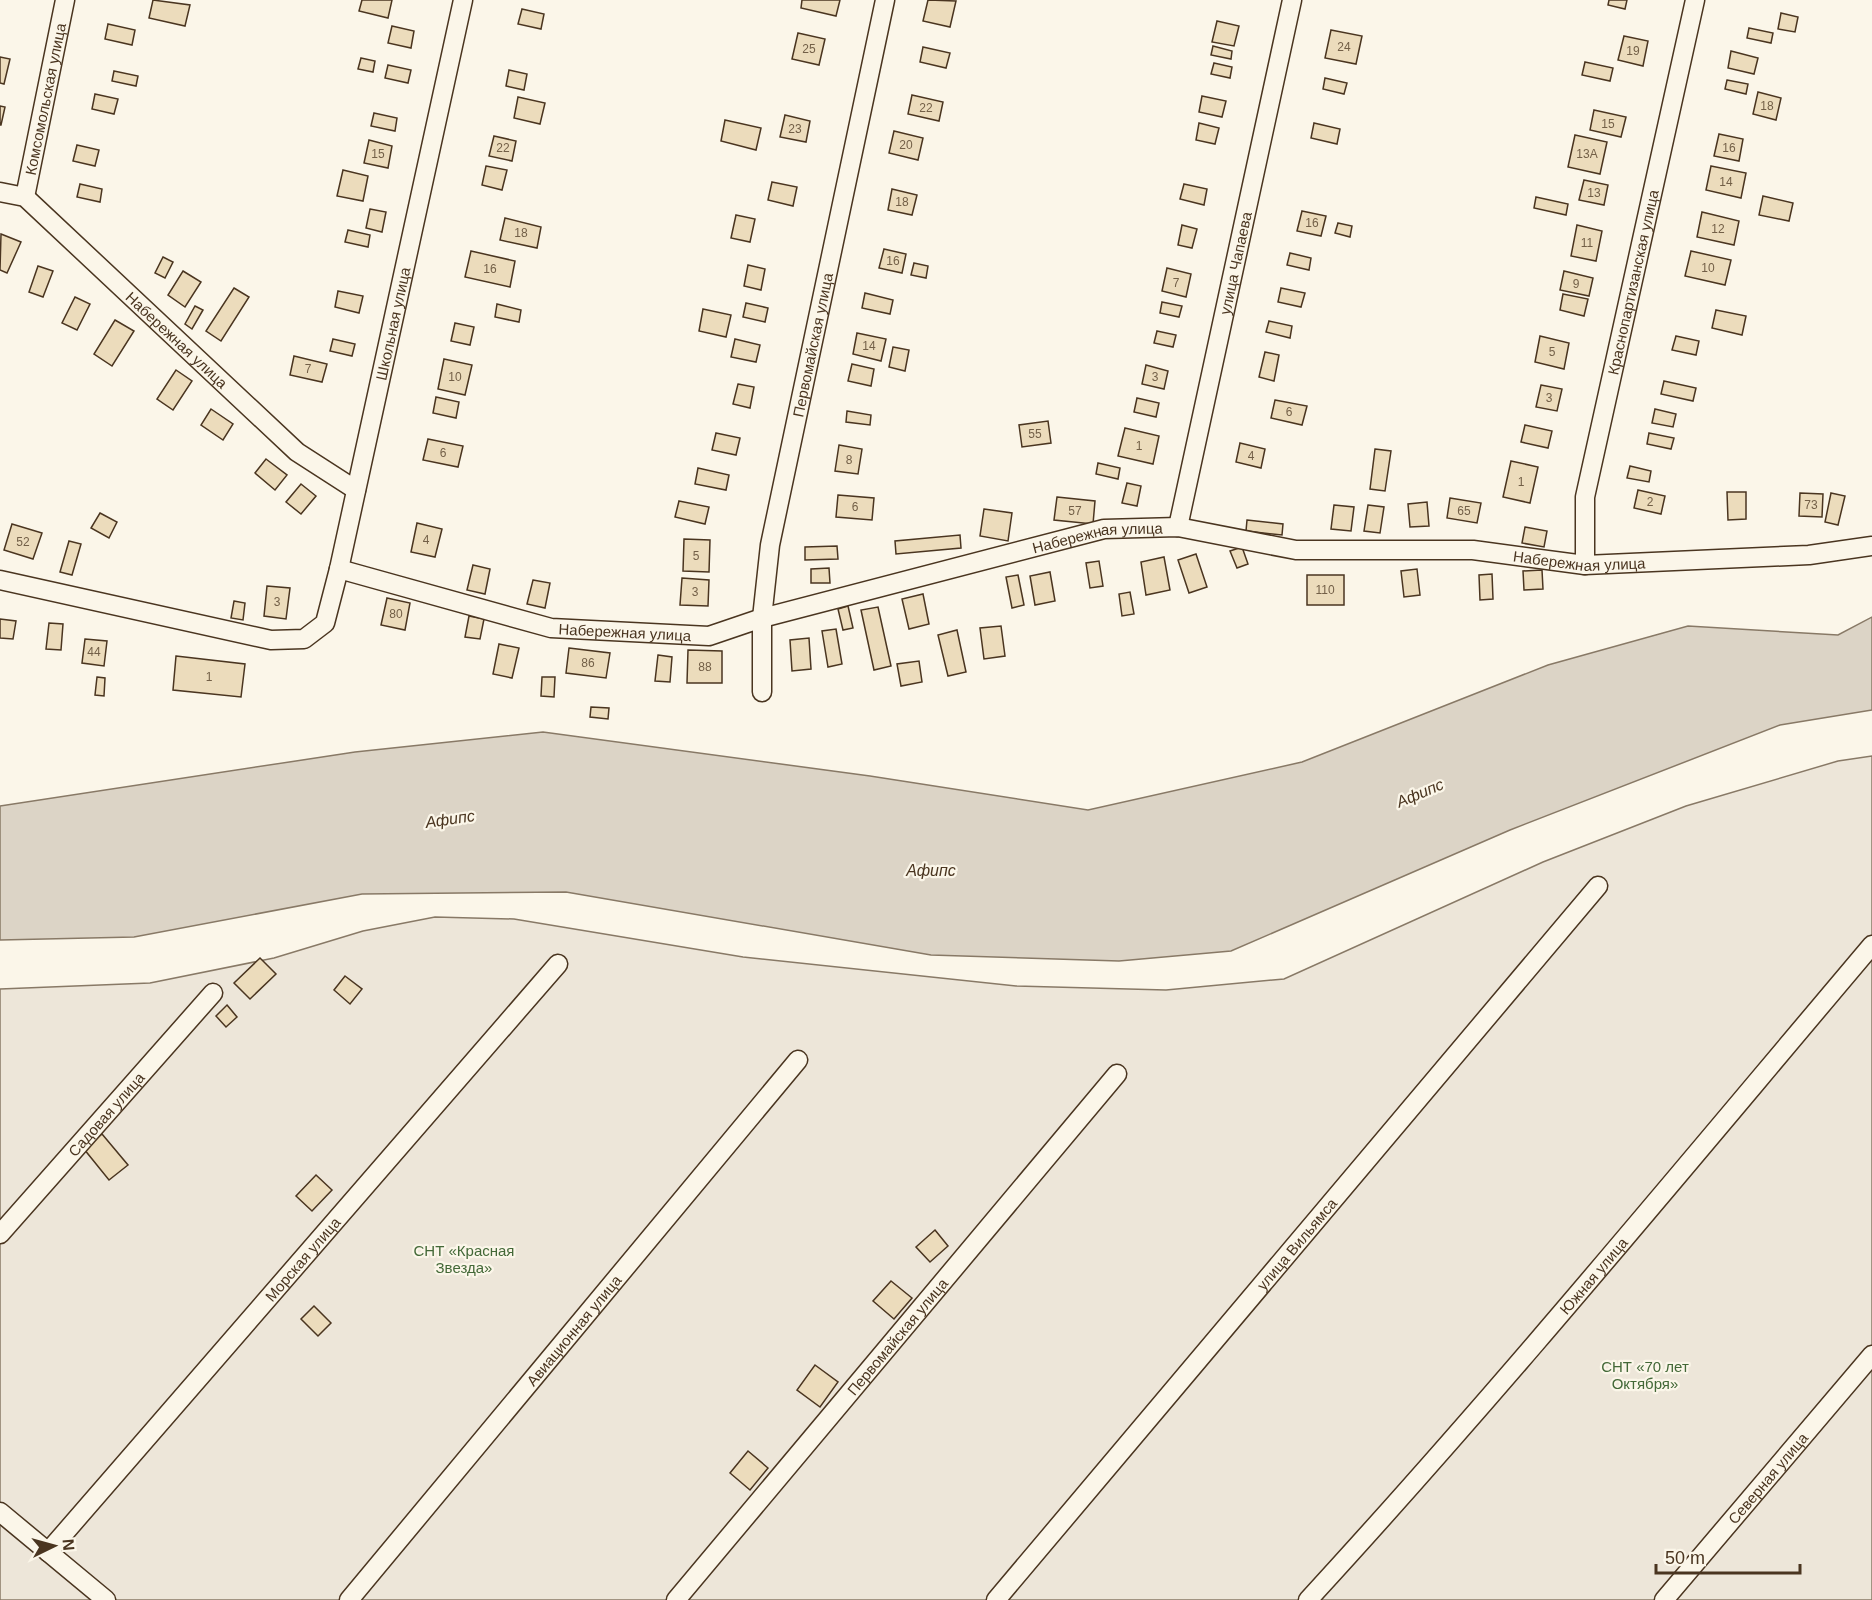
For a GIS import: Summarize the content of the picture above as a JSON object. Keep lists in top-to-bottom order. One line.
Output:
{"streets":{"street":["Комсомольская улица","улица Чапаева","Краснопартизанская улица","Школьная улица","Набережная улица","Первомайская улица","Садовая улица","улица Вильямса","Морская улица","Южная улица","Авиационная улица","Северная улица"]},"crossings":[["Комсомольская улица","Набережная улица"],["улица Чапаева","Набережная улица"],["Краснопартизанская улица","Набережная улица"],["Школьная улица","Набережная улица"],["Набережная улица","Первомайская улица"]],"water":["Афипс"],"parks":["СНТ «Красная Звезда»","СНТ «70 лет Октября»"],"house_numbers":["24","25","19","18","22","15","23","20","22","16","15","13А","14","13","18","16","12","18","11","16","10","16","7","9","14","5","7","10","3","3","6","55","1","6","4","8","1","2","73","6","57","65","4","52","5","110","3","3","80","44","86","88","1"],"scale_bar":"50 m","north":"right"}
